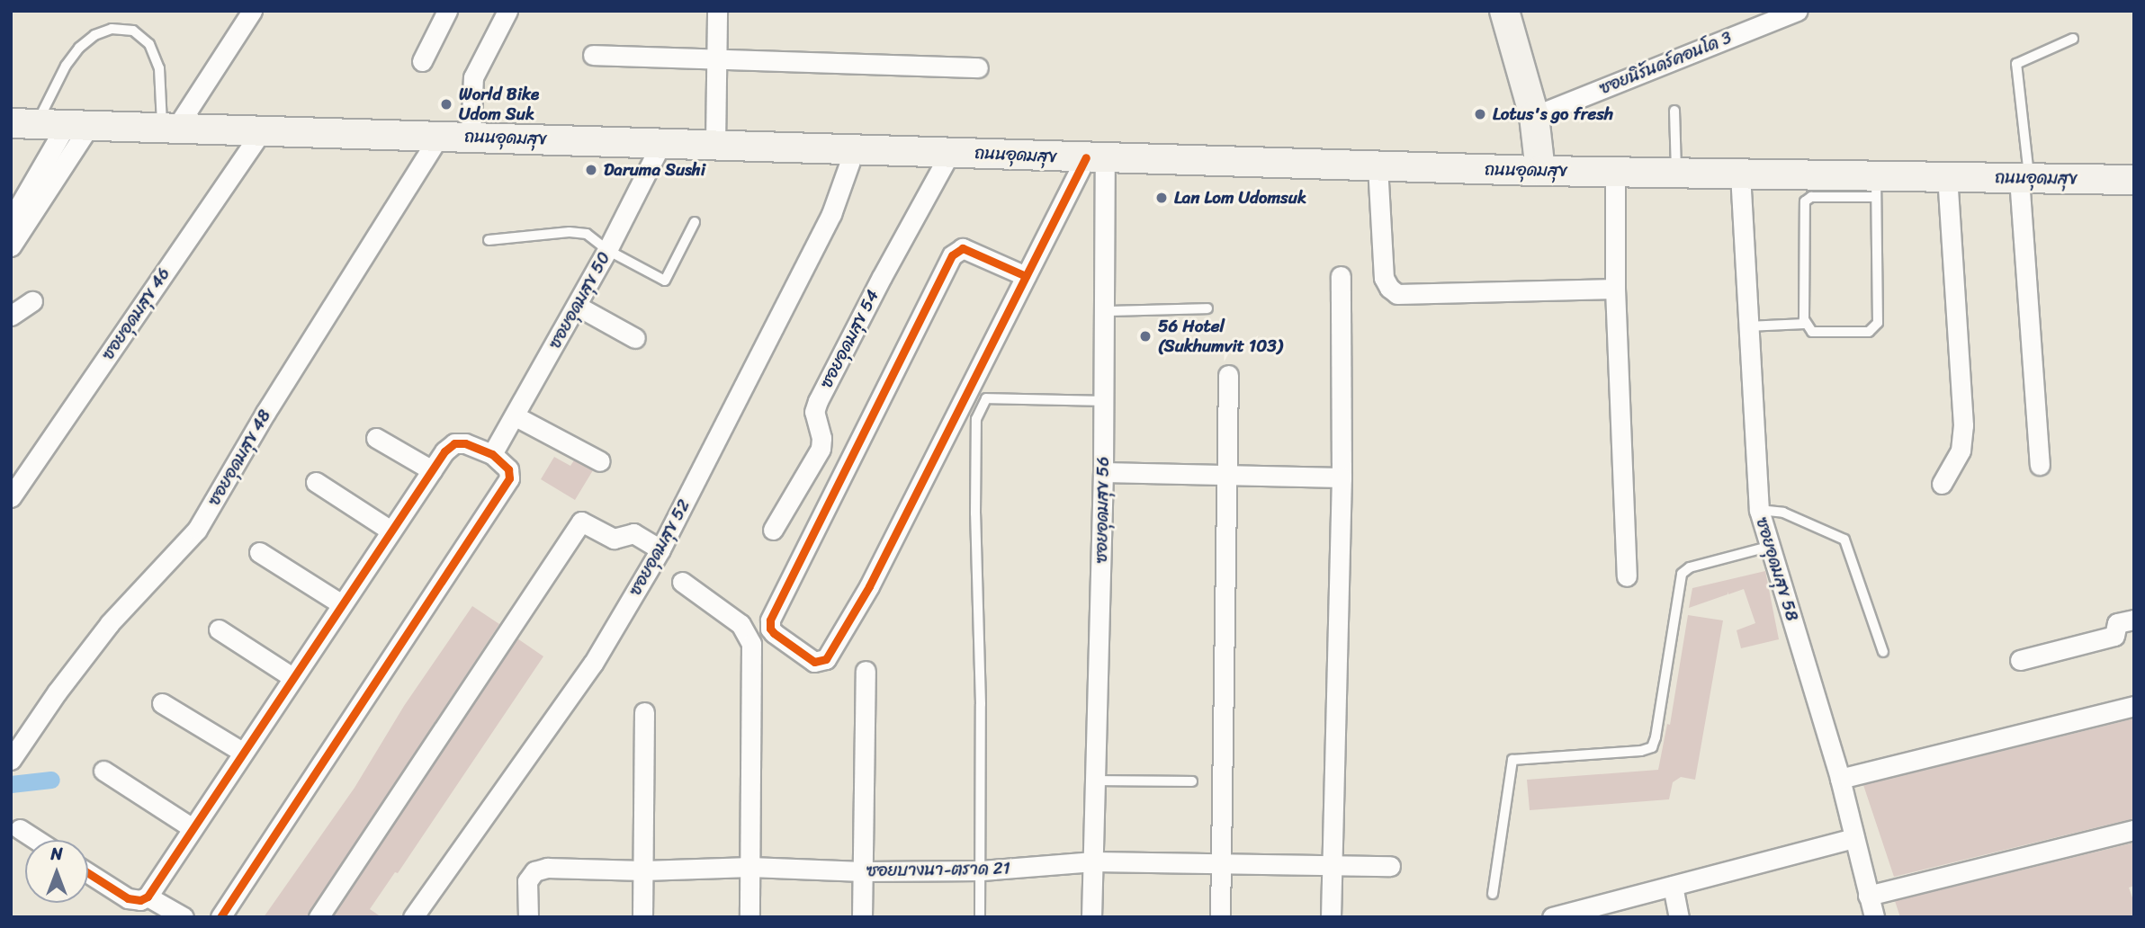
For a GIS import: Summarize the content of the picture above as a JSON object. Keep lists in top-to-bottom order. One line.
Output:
{"streets":{"main road":["ถนนอุดมสุข"],"street":["ซอยนิรันดร์คอนโด 3","ซอยอุดมสุข 50","ซอยอุดมสุข 46","ซอยอุดมสุข 54","ซอยอุดมสุข 48","ซอยอุดมสุข 56","ซอยอุดมสุข 52","ซอยอุดมสุข 58","ซอยบางนา-ตราด 21"]},"crossings":[["ถนนอุดมสุข","ซอยอุดมสุข 50"],["ถนนอุดมสุข","ซอยอุดมสุข 46"],["ถนนอุดมสุข","ซอยอุดมสุข 54"],["ถนนอุดมสุข","ซอยอุดมสุข 48"],["ถนนอุดมสุข","ซอยอุดมสุข 56"],["ถนนอุดมสุข","ซอยอุดมสุข 52"],["ถนนอุดมสุข","ซอยอุดมสุข 58"],["ซอยอุดมสุข 56","ซอยบางนา-ตราด 21"]],"places":["World Bike Udom Suk","Lotus's go fresh","Daruma Sushi","Lan Lom Udomsuk","56 Hotel (Sukhumvit 103)"],"north":"top"}
